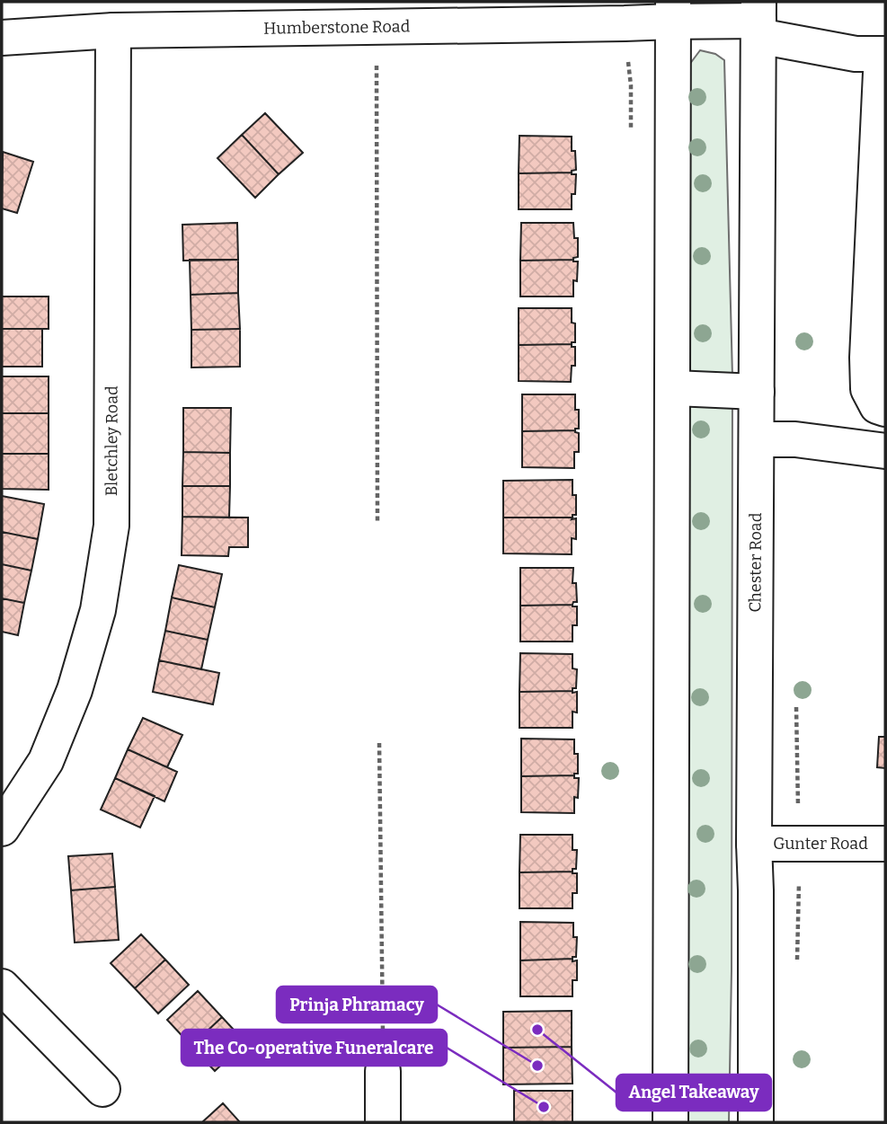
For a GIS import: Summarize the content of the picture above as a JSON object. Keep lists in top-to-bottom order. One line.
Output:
{"streets":{"main road":["Humberstone Road","Bletchley Road","Chester Road","Gunter Road"]},"crossings":[["Humberstone Road","Bletchley Road"],["Humberstone Road","Chester Road"],["Chester Road","Gunter Road"]],"places":["Angel Takeaway","Prinja Phramacy","The Co-operative Funeralcare"]}
